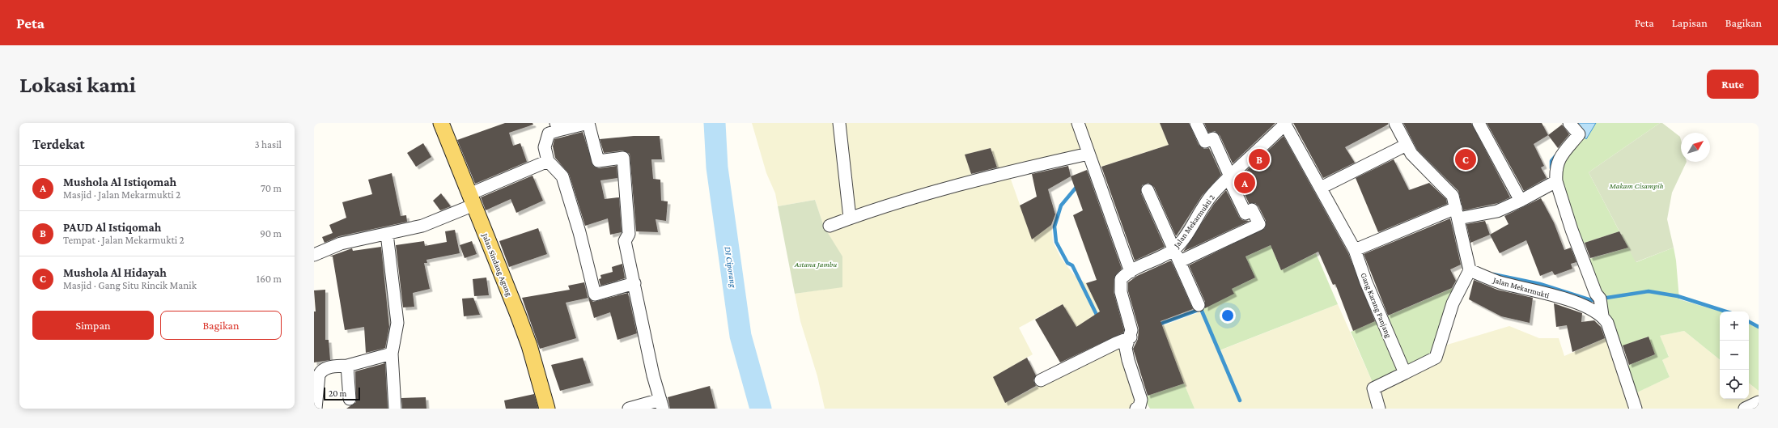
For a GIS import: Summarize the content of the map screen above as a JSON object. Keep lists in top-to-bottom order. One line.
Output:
{"streets":{"main road":["Jalan Sindang Agung"],"street":["Jalan Mekarmukti 2","Jalan Mekarmukti","Gang Karang Panjang"]},"crossings":[["Jalan Mekarmukti 2","Gang Karang Panjang"]],"water":["DI Ciporang"],"parks":["Makam Cisampih","Astana Jambu"],"scale_bar":"20 m","north":"top right","page":{"header":"Peta","nav":["Peta","Lapisan","Bagikan"],"buttons":["Rute",["Simpan","Bagikan"]],"title":"Lokasi kami","heading":["Terdekat","3 hasil"],"pins":["B","C","A"],"list":[{"mark":"A","name":"Mushola Al Istiqomah","note":"Masjid · Jalan Mekarmukti 2","value":"70 m"},{"mark":"B","name":"PAUD Al Istiqomah","note":"Tempat · Jalan Mekarmukti 2","value":"90 m"},{"mark":"C","name":"Mushola Al Hidayah","note":"Masjid · Gang Situ Rincik Manik","value":"160 m"}],"map_buttons":["+","−"],"scale":"20 m"}}
